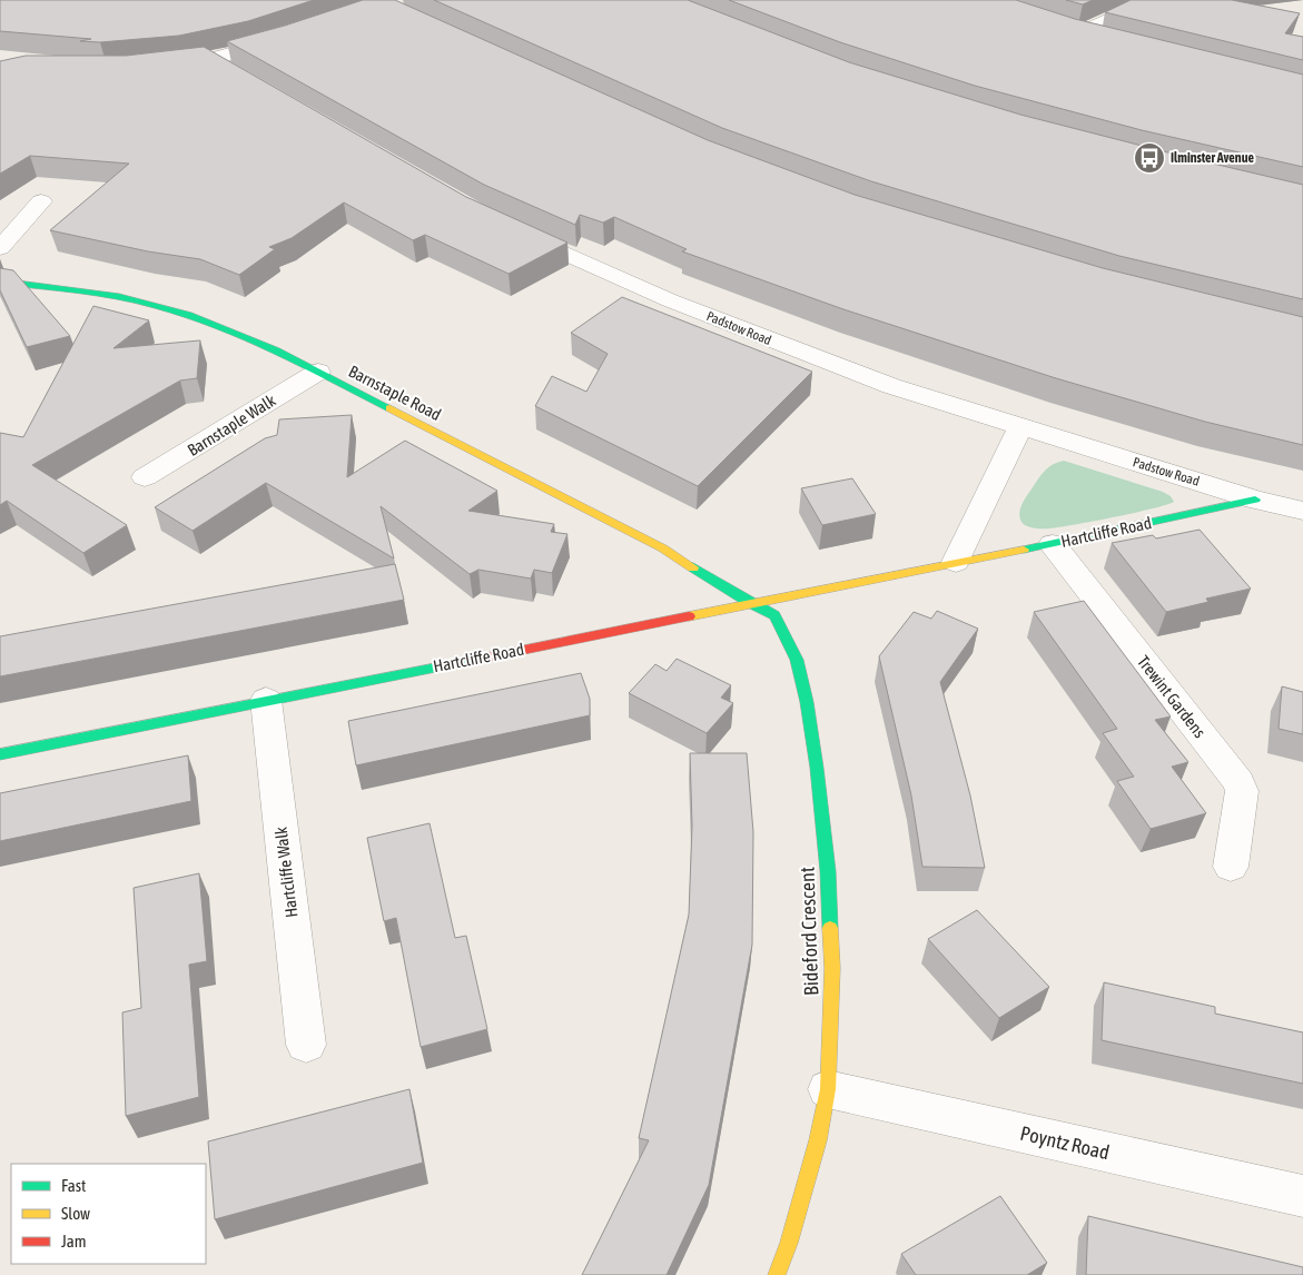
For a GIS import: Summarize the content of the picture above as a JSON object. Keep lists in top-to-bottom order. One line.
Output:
{"streets":{"street":["Padstow Road","Barnstaple Road","Barnstaple Walk","Hartcliffe Road","Trewint Gardens","Hartcliffe Walk","Bideford Crescent","Poyntz Road"]},"crossings":[["Padstow Road","Hartcliffe Road"],["Barnstaple Road","Barnstaple Walk"],["Barnstaple Road","Hartcliffe Road"],["Barnstaple Road","Bideford Crescent"],["Hartcliffe Road","Trewint Gardens"],["Hartcliffe Road","Hartcliffe Walk"],["Hartcliffe Road","Bideford Crescent"],["Bideford Crescent","Poyntz Road"]],"places":{"bus stop":["Ilminster Avenue"]},"legend":["Fast","Slow","Jam"]}
